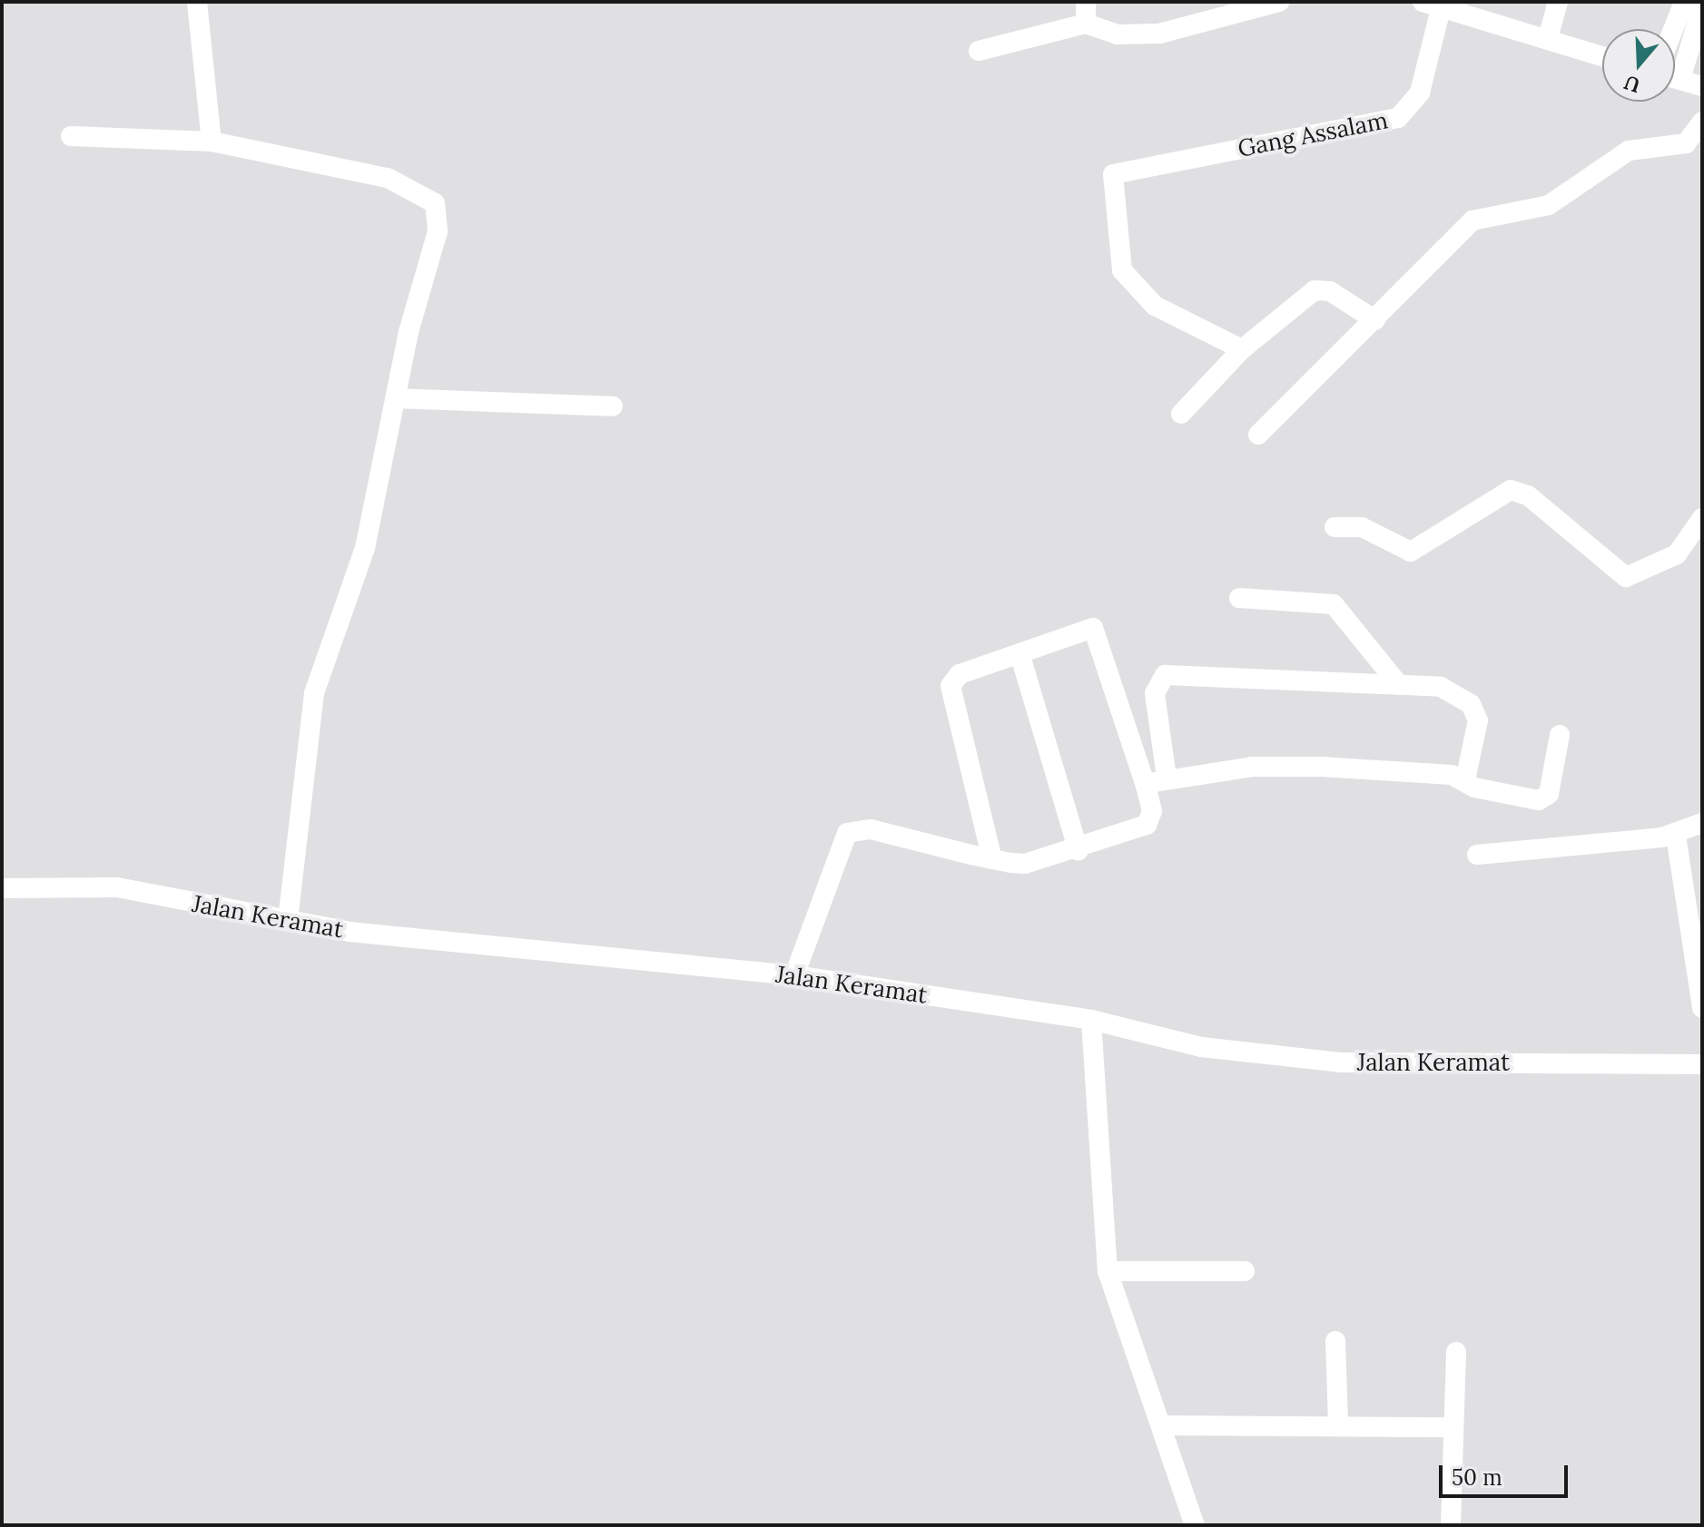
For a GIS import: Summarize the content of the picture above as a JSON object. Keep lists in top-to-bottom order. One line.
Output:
{"streets":{"street":["Gang Assalam","Jalan Keramat"]},"scale_bar":"50 m","north":"bottom"}
